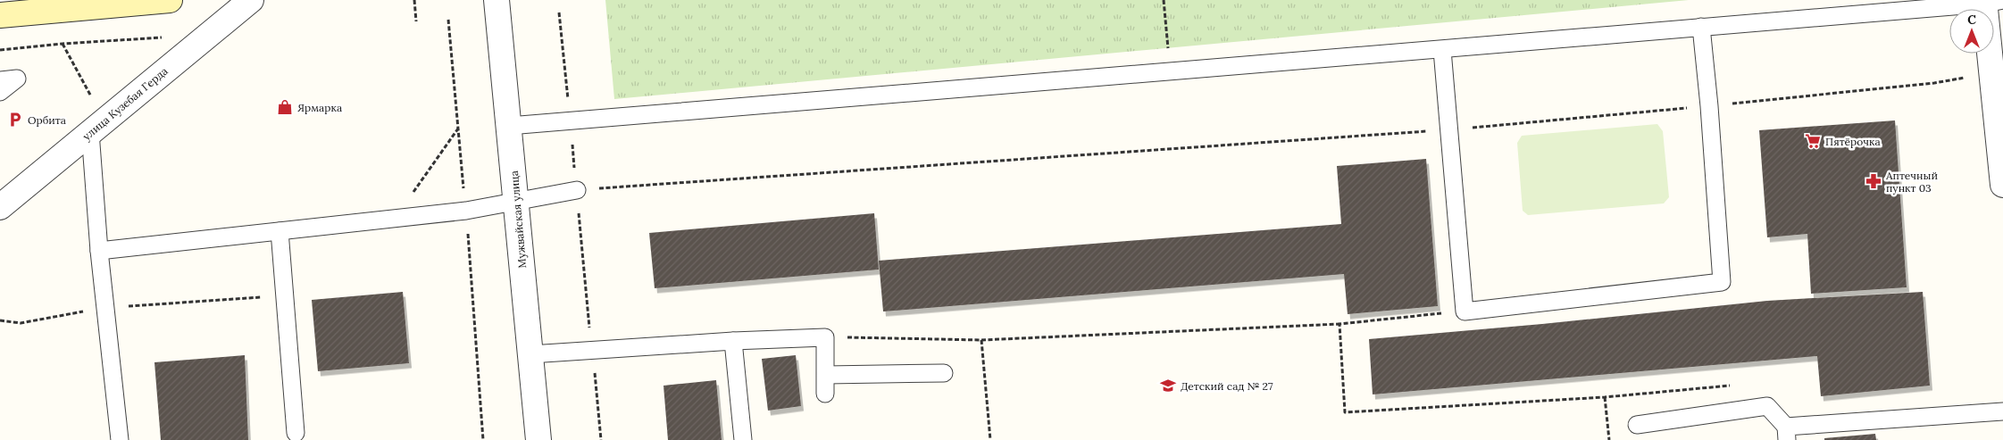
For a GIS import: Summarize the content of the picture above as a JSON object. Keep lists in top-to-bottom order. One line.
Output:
{"streets":{"street":["улица Кузебая Герда","Мужвайская улица"]},"places":{"shop":["Ярмарка"],"parking":["Орбита"],"supermarket":["Пятёрочка"],"pharmacy":["Аптечный пункт 03"],"school or university":["Детский сад № 27"]},"north":"top"}
